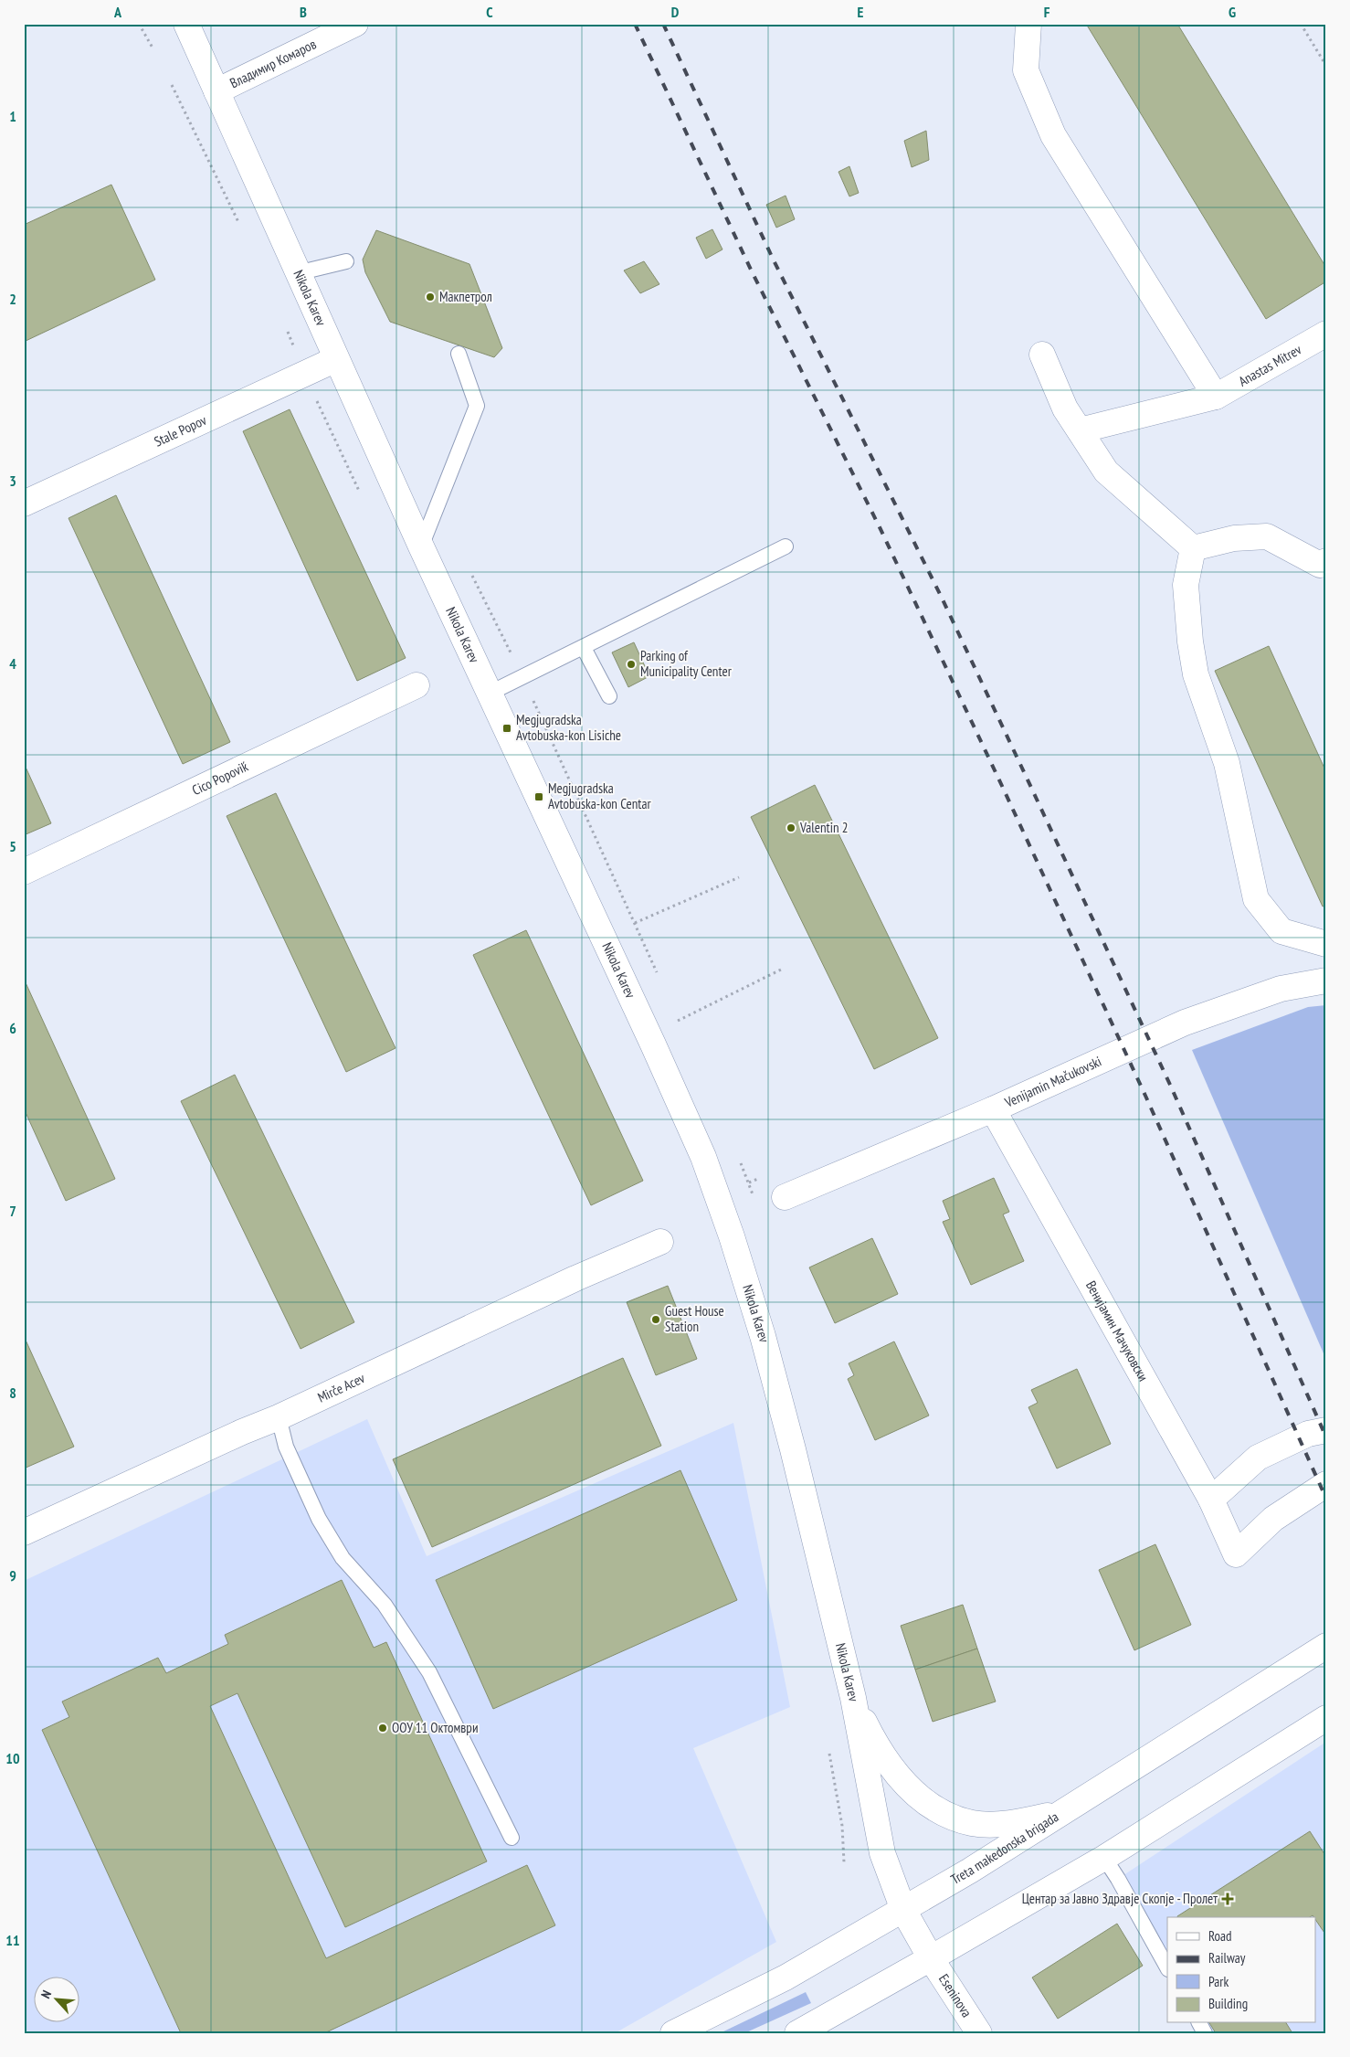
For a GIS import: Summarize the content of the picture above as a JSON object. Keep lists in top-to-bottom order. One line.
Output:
{"streets":{"street":["Владимир Комаров","Nikola Karev","Anastas Mitrev","Stale Popov","Cico Popoviḱ","Venijamin Mačukovski","Венијамин Мачуковски","Mirče Acev","Treta makedonska brigada","Eseninova"]},"crossings":[["Владимир Комаров","Nikola Karev"],["Nikola Karev","Stale Popov"],["Nikola Karev","Treta makedonska brigada"],["Nikola Karev","Eseninova"],["Venijamin Mačukovski","Венијамин Мачуковски"]],"places":{"other":["Макпетрол","Parking of Municipality Center","Valentin 2","Guest House Station","ООУ 11 Октомври"],"transit":["Megjugradska Avtobuska-kon Lisiche","Megjugradska Avtobuska-kon Centar"],"health":["Центар за Јавно Здравје Скопје - Пролет"]},"legend":["Road","Railway","Park","Building"],"north":"top left","grid":{"columns":["A","B","C","D","E","F","G"],"rows":["1","2","3","4","5","6","7","8","9","10","11"]}}
